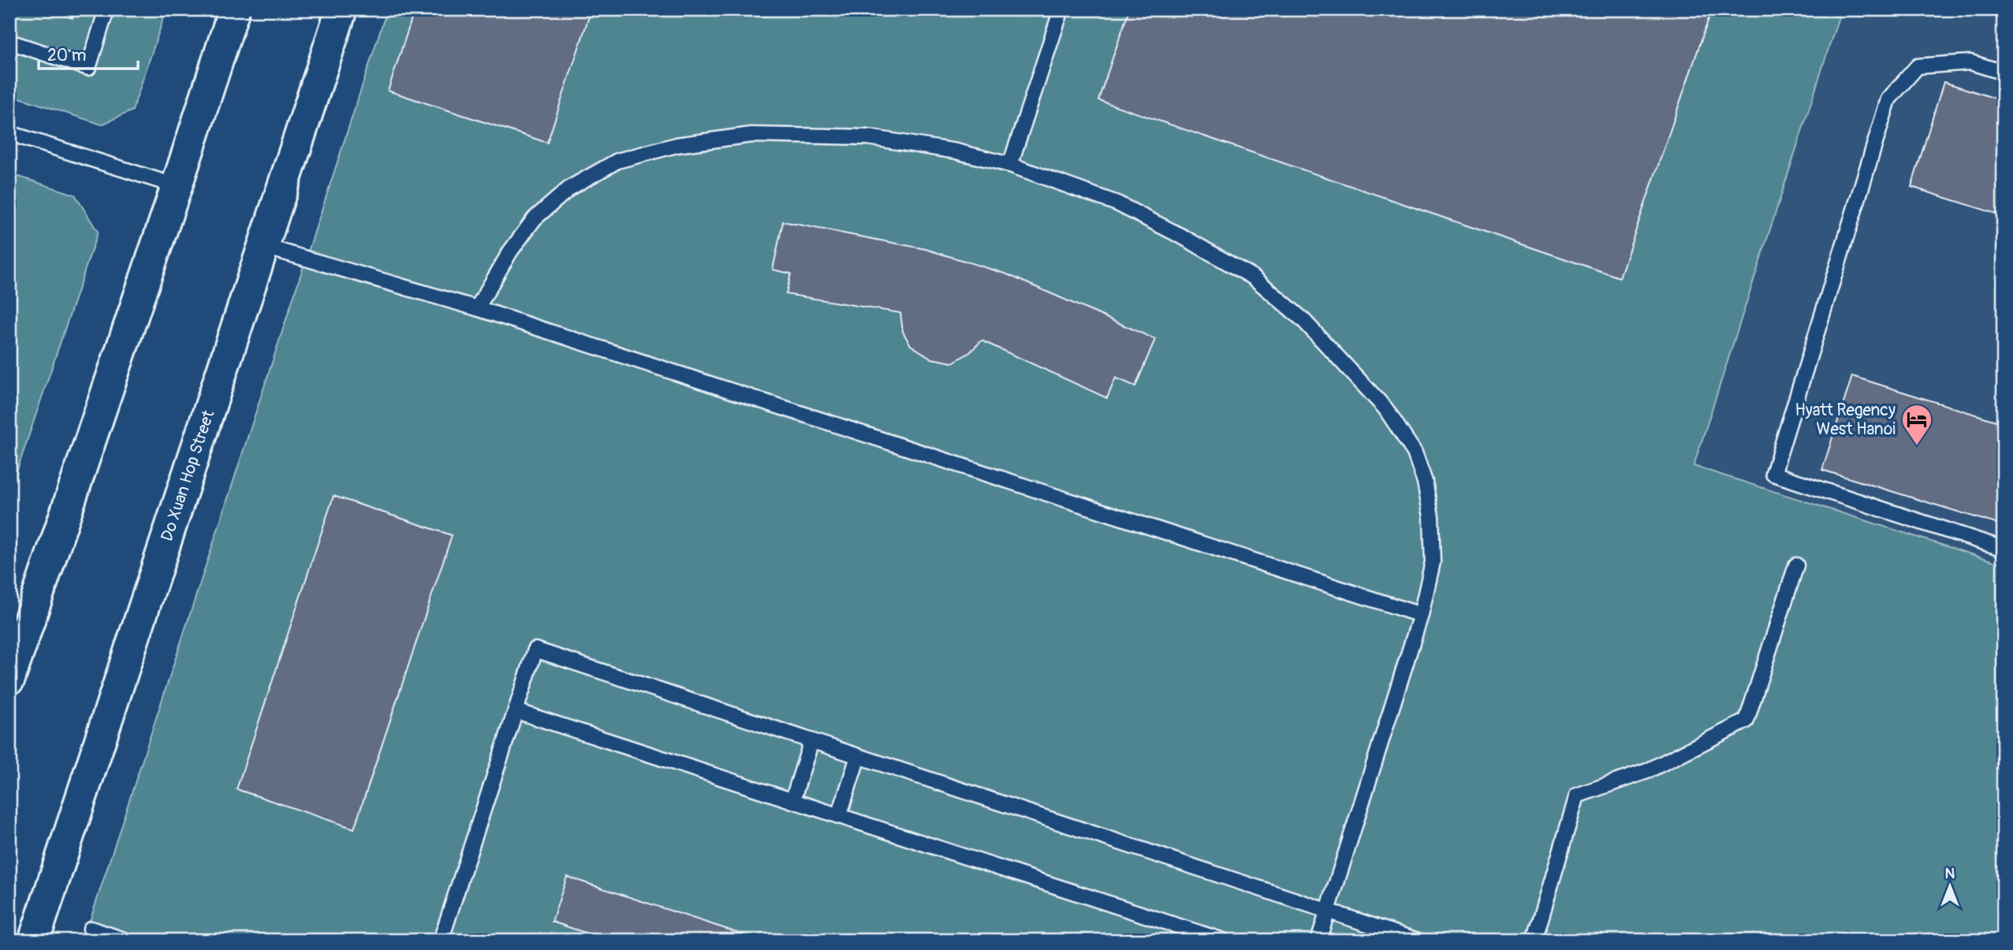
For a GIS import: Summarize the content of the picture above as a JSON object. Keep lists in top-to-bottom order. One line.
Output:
{"streets":{"street":["Do Xuan Hop Street"]},"places":{"hotel":["Hyatt Regency West Hanoi"]},"scale_bar":"20 m","north":"top"}
